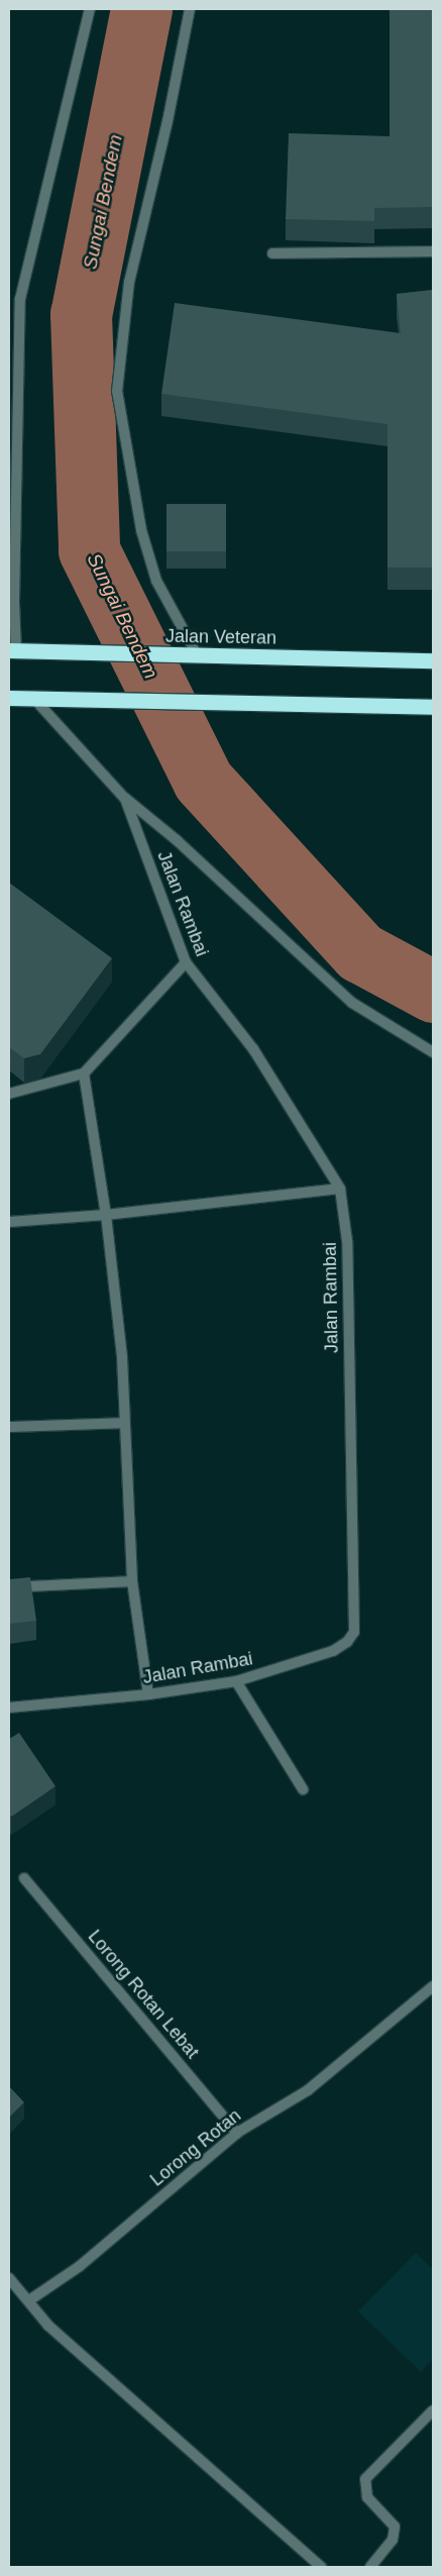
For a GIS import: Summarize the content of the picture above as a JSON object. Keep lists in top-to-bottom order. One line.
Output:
{"streets":{"highway":["Jalan Veteran"],"street":["Jalan Rambai","Lorong Rotan Lebat","Lorong Rotan"]},"crossings":[["Lorong Rotan Lebat","Lorong Rotan"]],"water":["Sungai Bendem"]}
